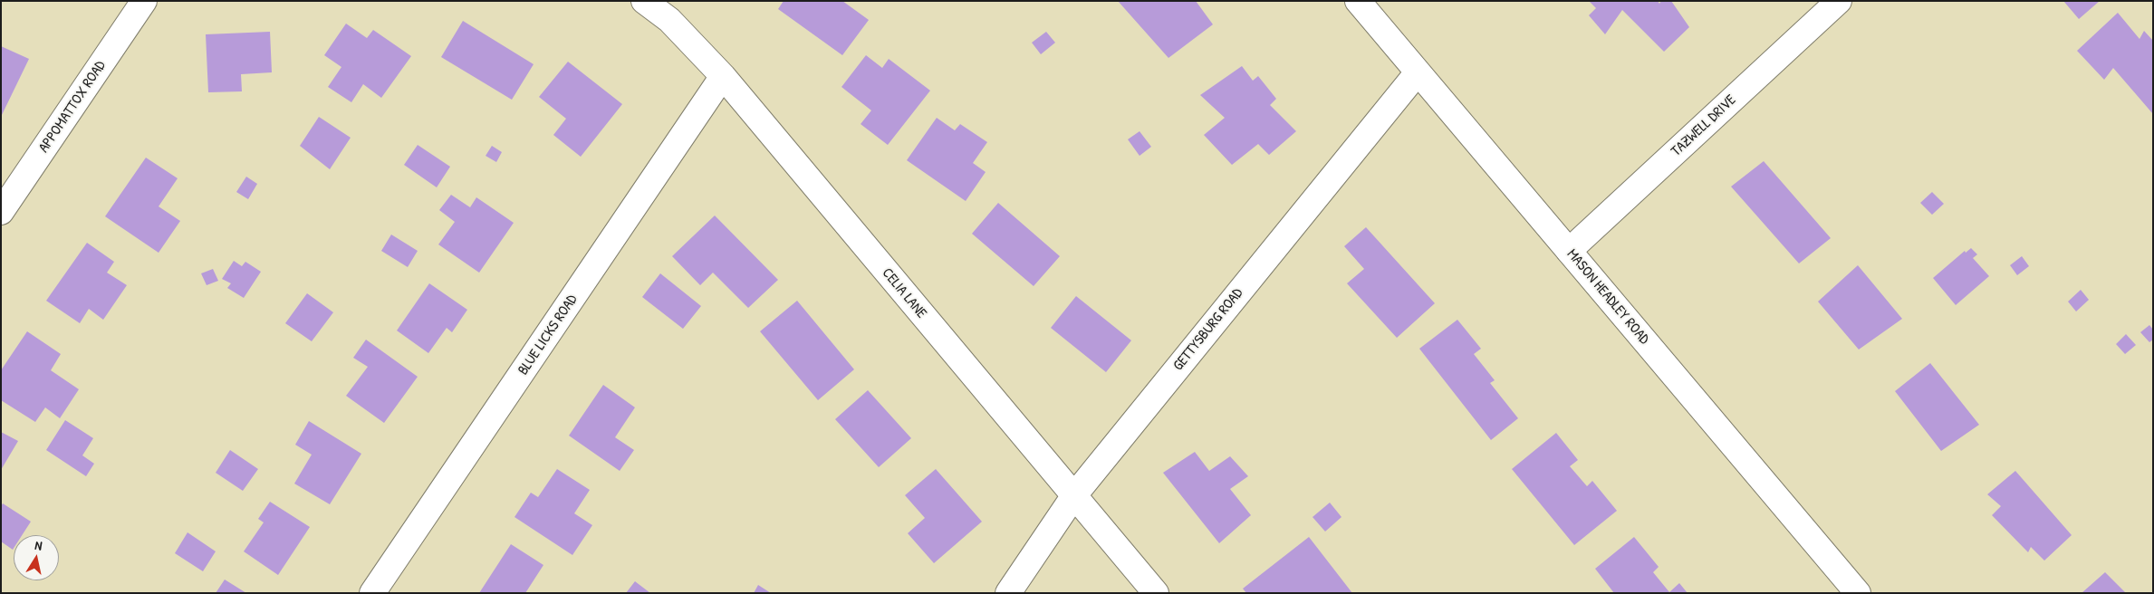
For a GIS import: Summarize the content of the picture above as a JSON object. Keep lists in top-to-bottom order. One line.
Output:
{"streets":{"street":["APPOMATTOX ROAD","TAZWELL DRIVE","CELIA LANE","MASON HEADLEY ROAD","GETTYSBURG ROAD","BLUE LICKS ROAD"]},"crossings":[["TAZWELL DRIVE","MASON HEADLEY ROAD"],["CELIA LANE","GETTYSBURG ROAD"],["CELIA LANE","BLUE LICKS ROAD"],["MASON HEADLEY ROAD","GETTYSBURG ROAD"]],"north":"top"}
